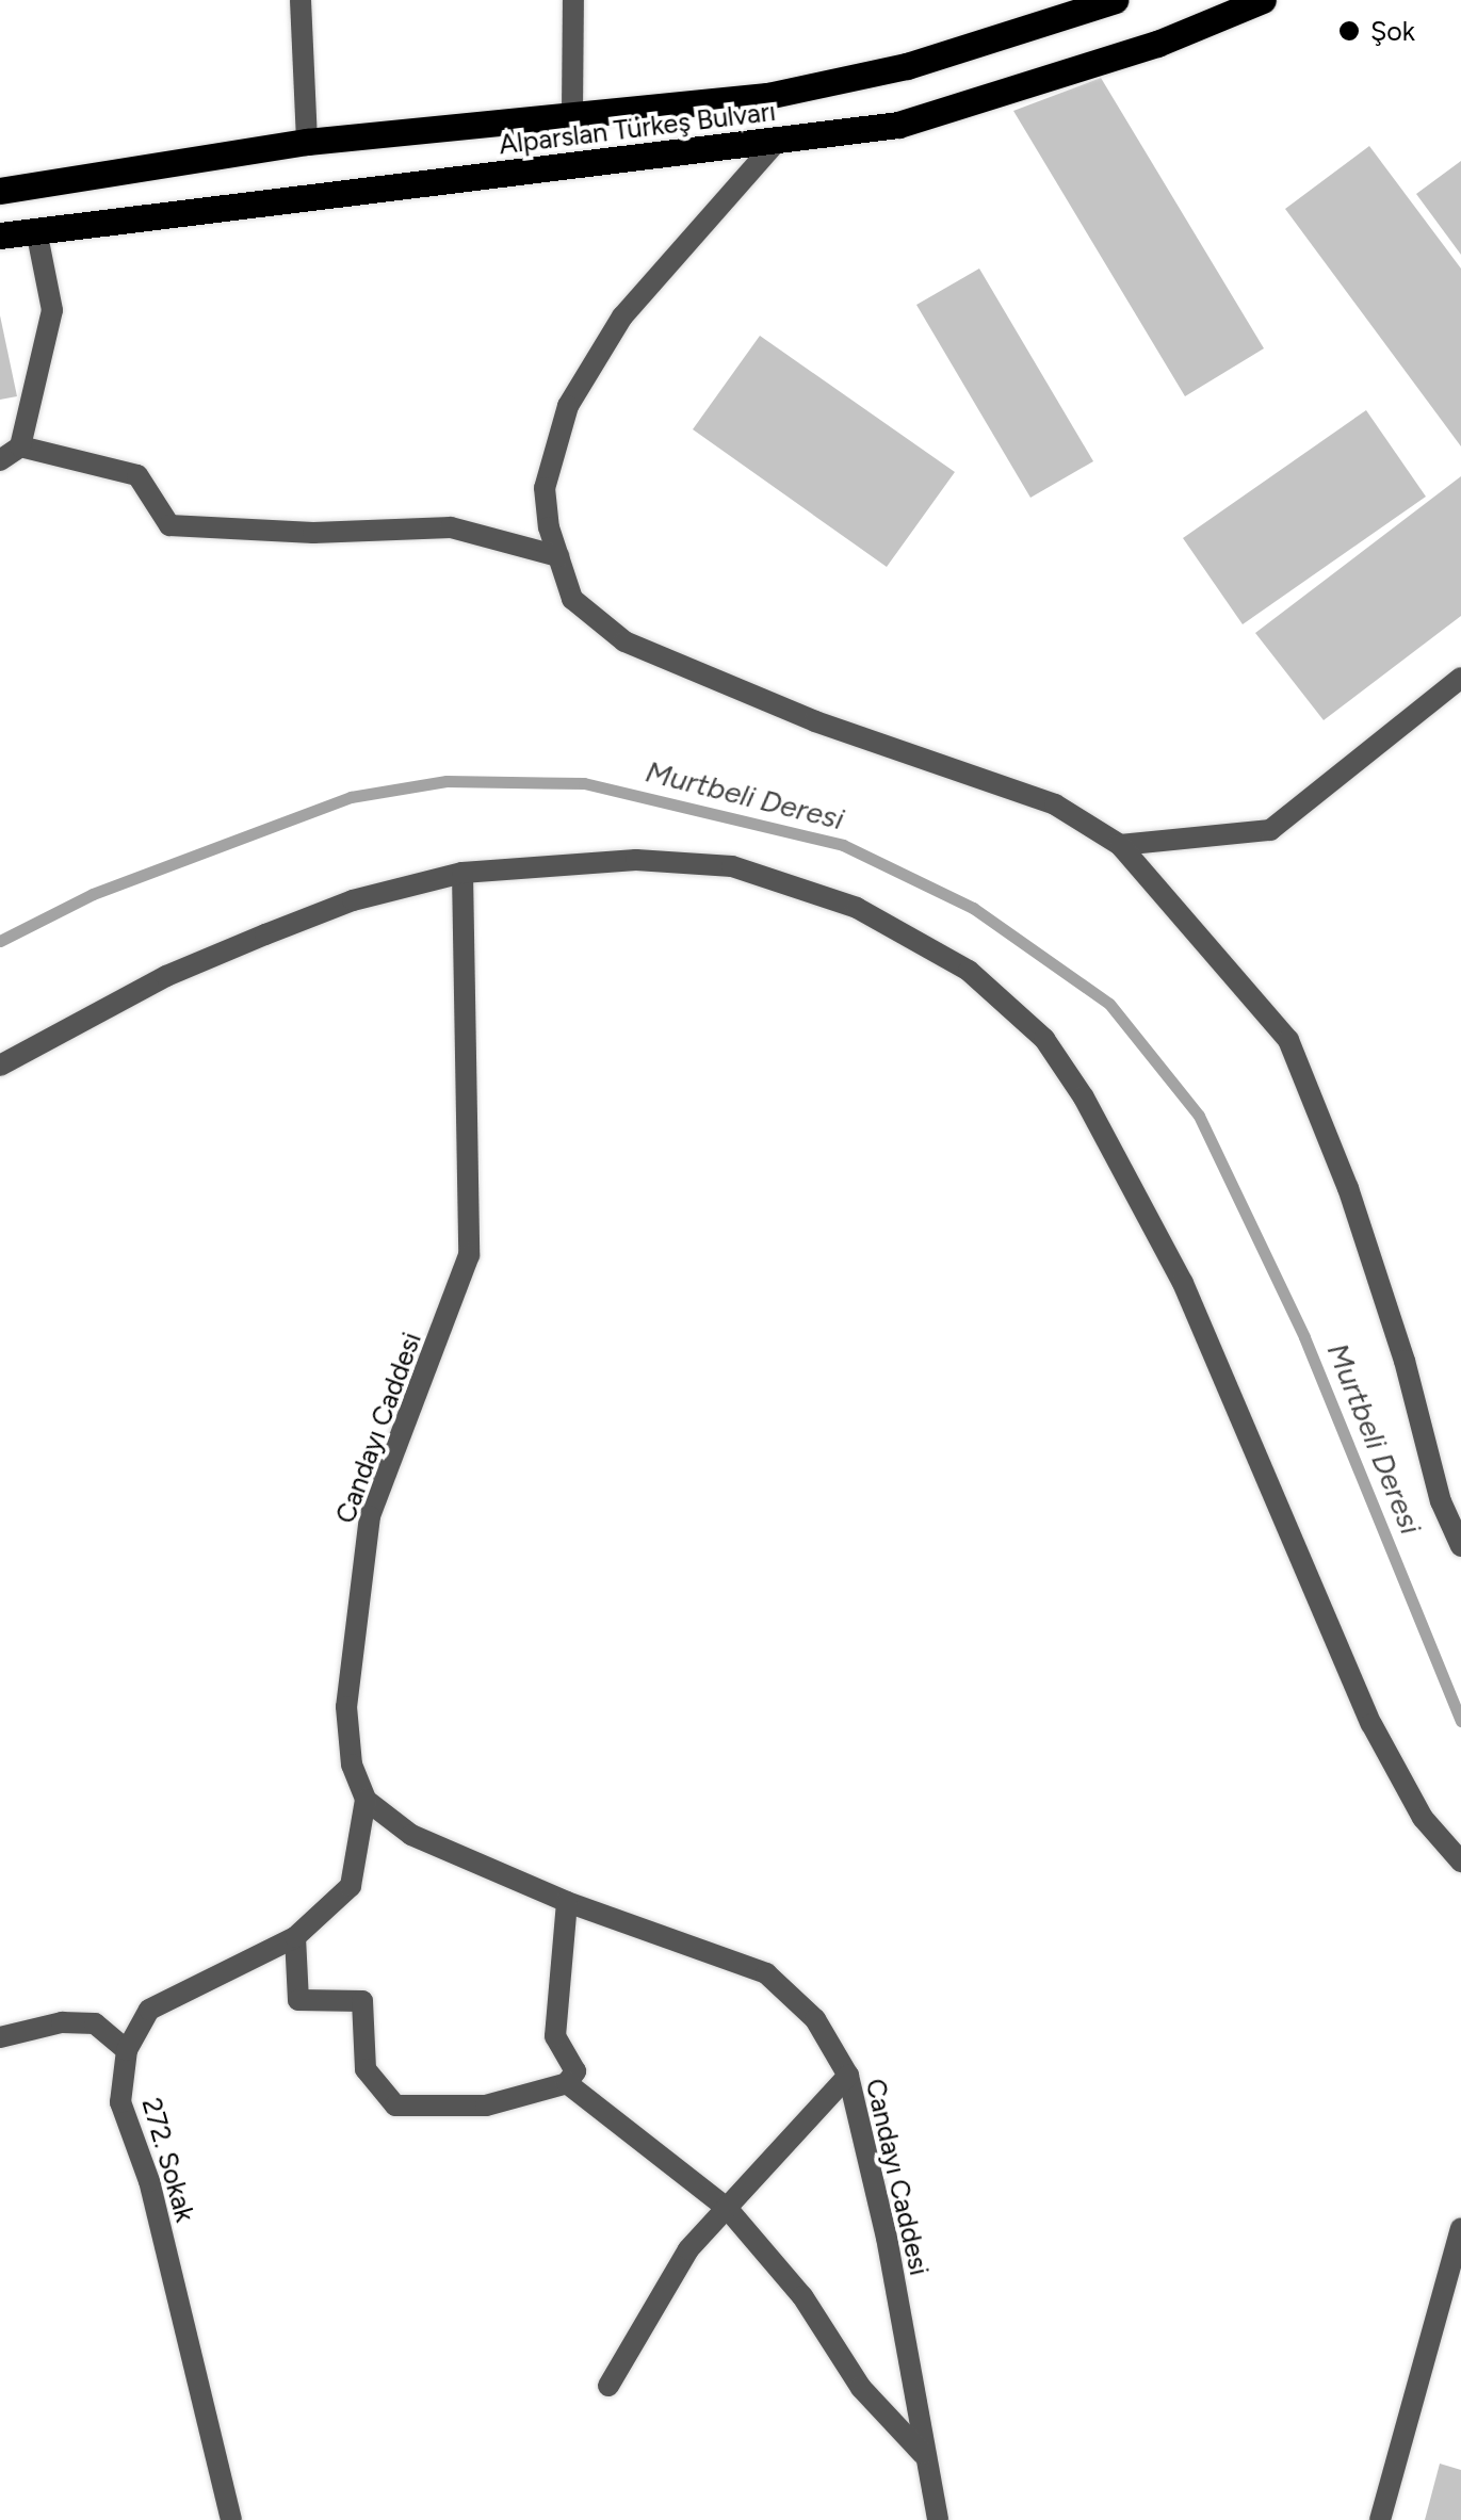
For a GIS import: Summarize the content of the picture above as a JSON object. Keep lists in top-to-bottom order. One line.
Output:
{"streets":{"main road":["Alparslan Türkeş Bulvarı"],"street":["Candayı Caddesi","272. Sokak"]},"crossings":[["Candayı Caddesi","272. Sokak"]],"water":["Murtbeli Deresi"],"places":["Şok"]}
